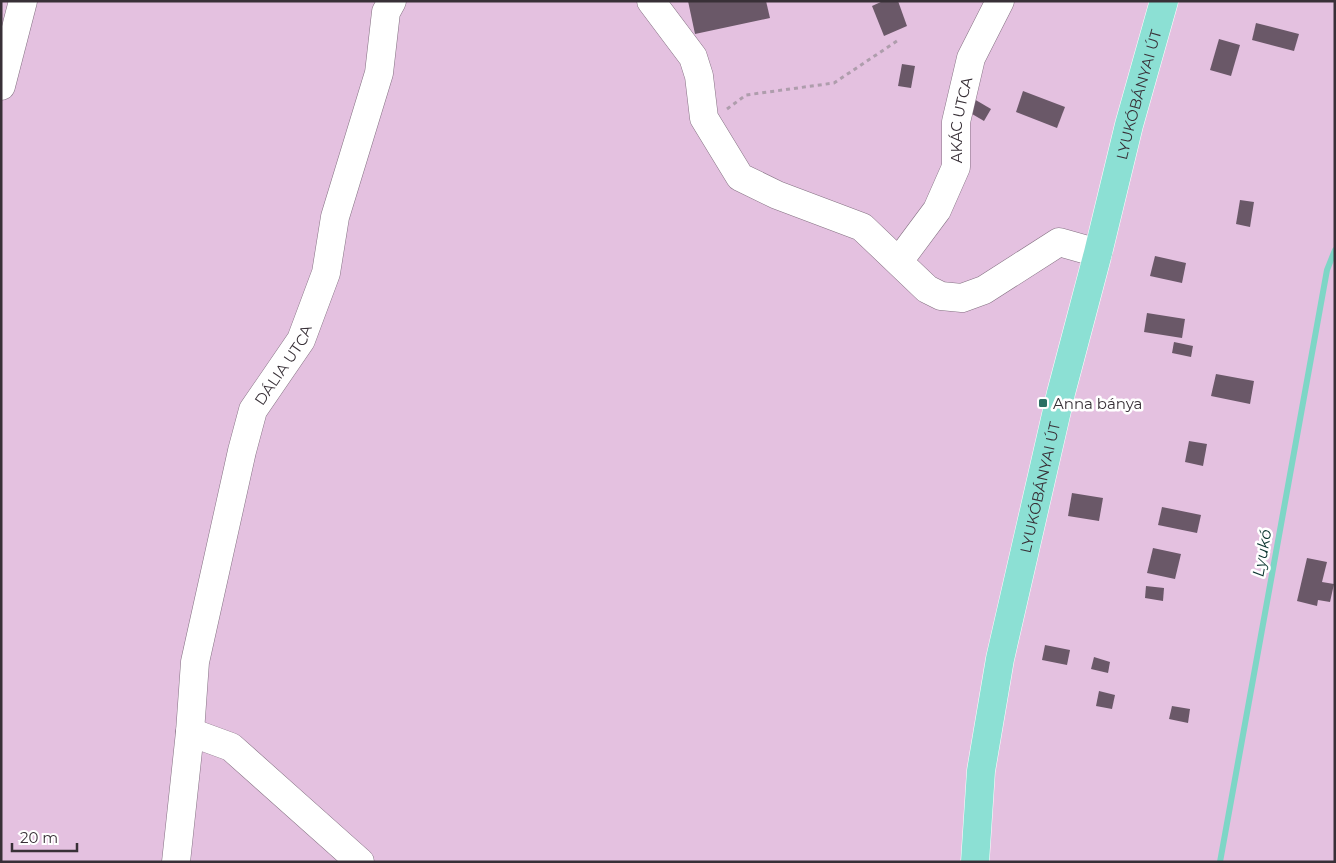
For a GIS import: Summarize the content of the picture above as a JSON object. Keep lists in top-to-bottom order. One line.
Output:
{"streets":{"main road":["LYUKÓBÁNYAI ÚT"],"street":["AKÁC UTCA","DÁLIA UTCA"]},"water":["Lyukó"],"places":{"transit":["Anna bánya"]},"scale_bar":"20 m"}
